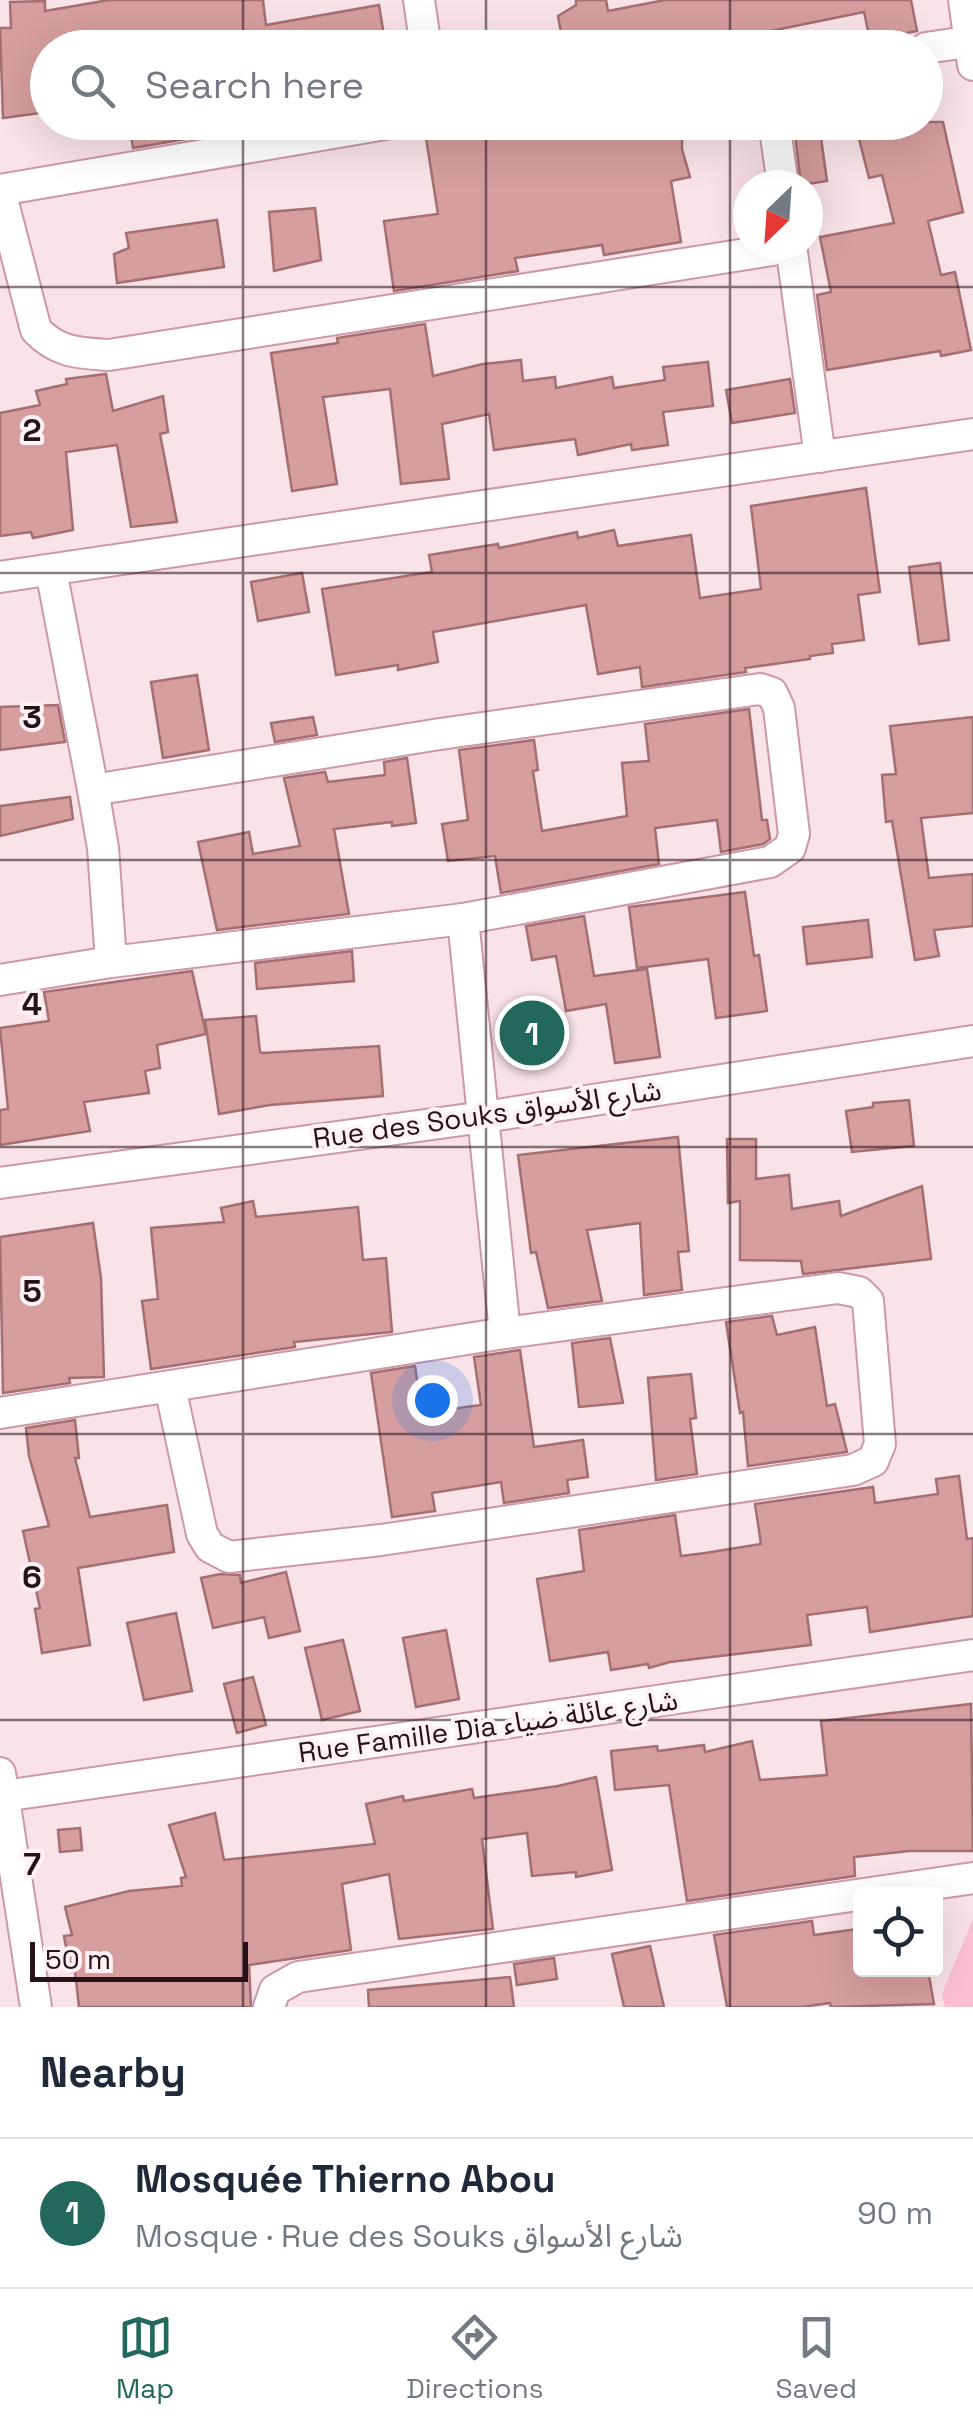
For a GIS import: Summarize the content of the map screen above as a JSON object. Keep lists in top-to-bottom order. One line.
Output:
{"streets":{"street":["Rue des Souks شارع الأسواق","Rue Famille Dia شارع عائلة ضياء"]},"scale_bar":"50 m","north":"bottom left","page":{"search":"Search here","pins":"1","scale":"50 m","heading":"Nearby","list":[{"mark":"1","name":"Mosquée Thierno Abou","note":"Mosque · Rue des Souks شارع الأسواق","value":"90 m"}],"nav":["Map","Directions","Saved"]},"grid":{"rows":["2","3","4","5","6","7"]}}
